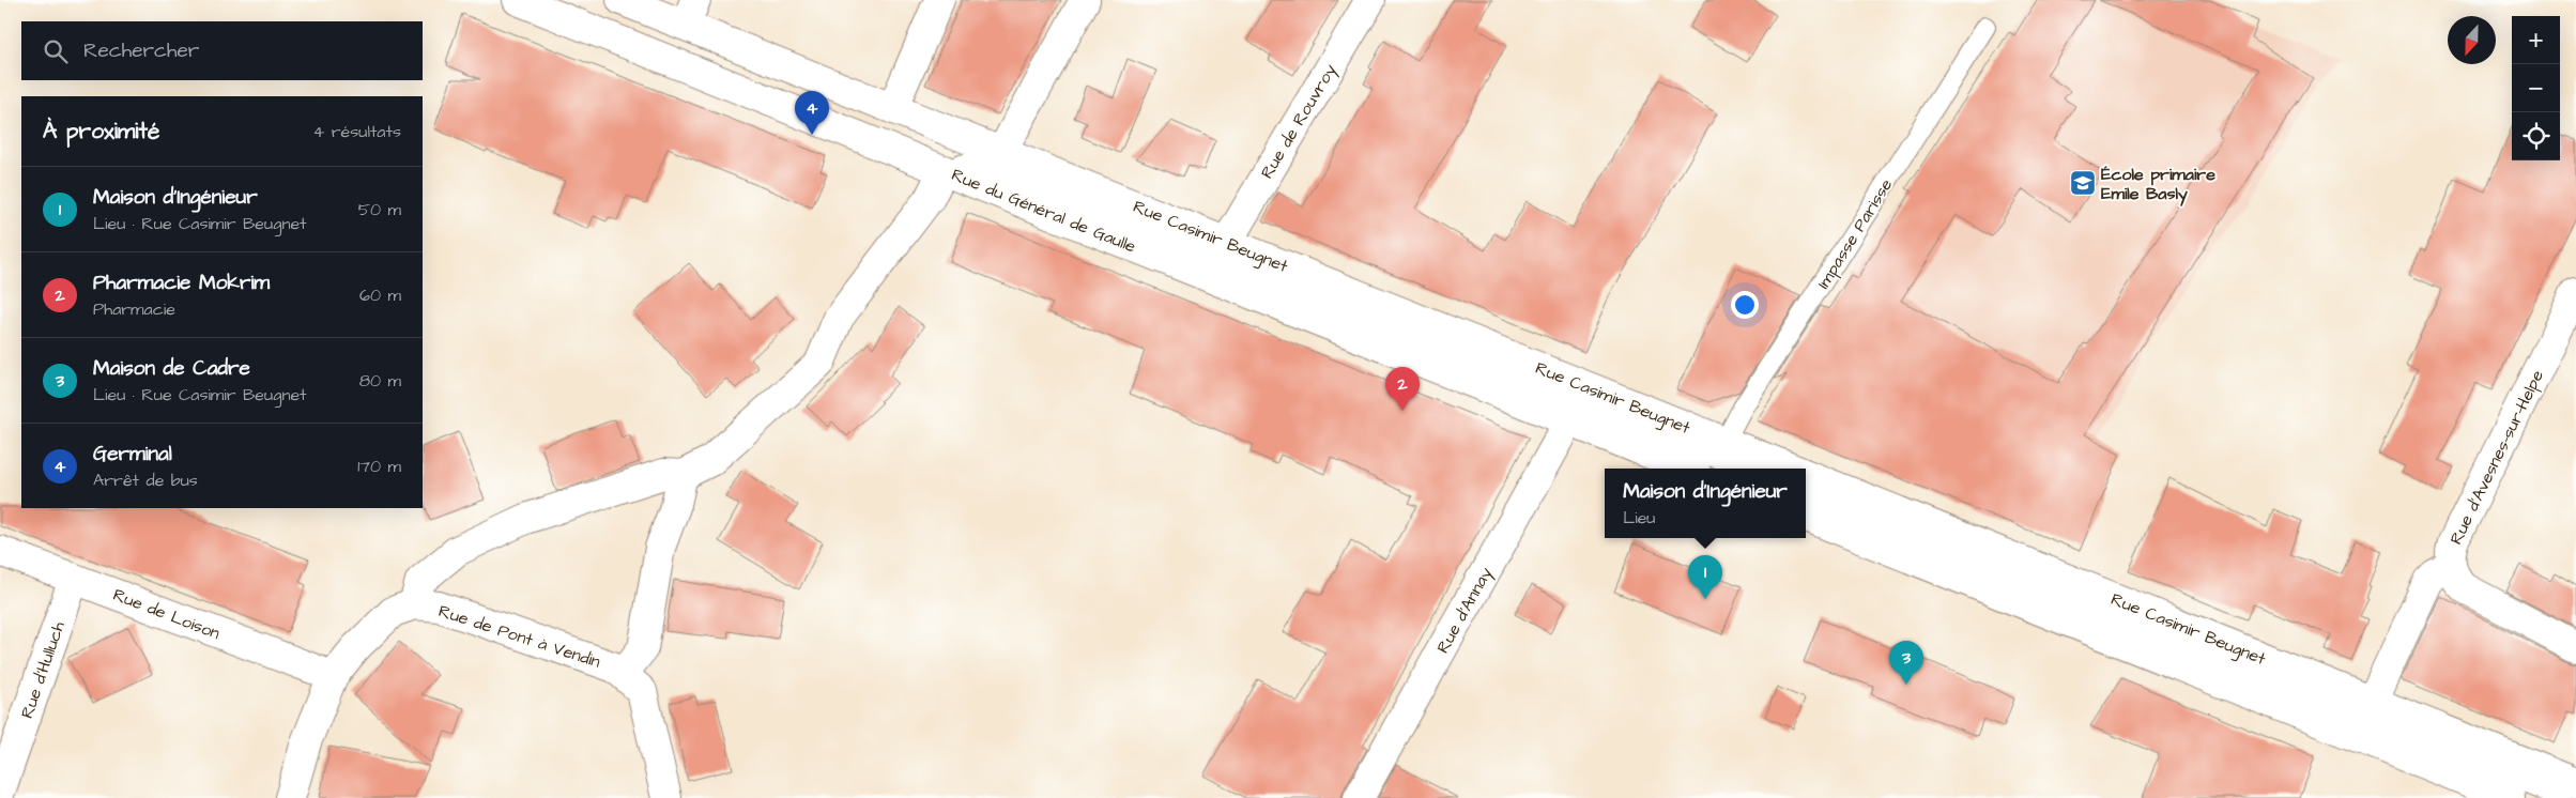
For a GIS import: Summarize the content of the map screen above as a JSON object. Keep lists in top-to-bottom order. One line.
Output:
{"streets":{"main road":["Rue de Rouvroy","Rue du Général de Gaulle","Rue Casimir Beugnet","Rue d'Avesnes-sur-Helpe","Rue d'Annay","Rue de Loison","Rue de Pont à Vendin","Rue d'Hulluch"],"lane":["Impasse Parisse"]},"crossings":[["Rue de Rouvroy","Rue Casimir Beugnet"],["Rue du Général de Gaulle","Rue d'Annay"],["Rue du Général de Gaulle","Rue de Pont à Vendin"],["Impasse Parisse","Rue Casimir Beugnet"],["Rue Casimir Beugnet","Rue d'Avesnes-sur-Helpe"],["Rue de Loison","Rue de Pont à Vendin"],["Rue de Loison","Rue d'Hulluch"]],"places":{"school or university":["École primaire Emile Basly"]},"north":"bottom","page":{"map_buttons":["+","−"],"search":"Rechercher","pins":["4","2","1","3"],"heading":["À proximité","4 résultats"],"list":[{"mark":"1","name":"Maison d'Ingénieur","note":"Lieu · Rue Casimir Beugnet","value":"50 m"},{"mark":"2","name":"Pharmacie Mokrim","note":"Pharmacie","value":"60 m"},{"mark":"3","name":"Maison de Cadre","note":"Lieu · Rue Casimir Beugnet","value":"80 m"},{"mark":"4","name":"Germinal","note":"Arrêt de bus","value":"170 m"}],"popup":["Maison d'Ingénieur","Lieu"]}}
